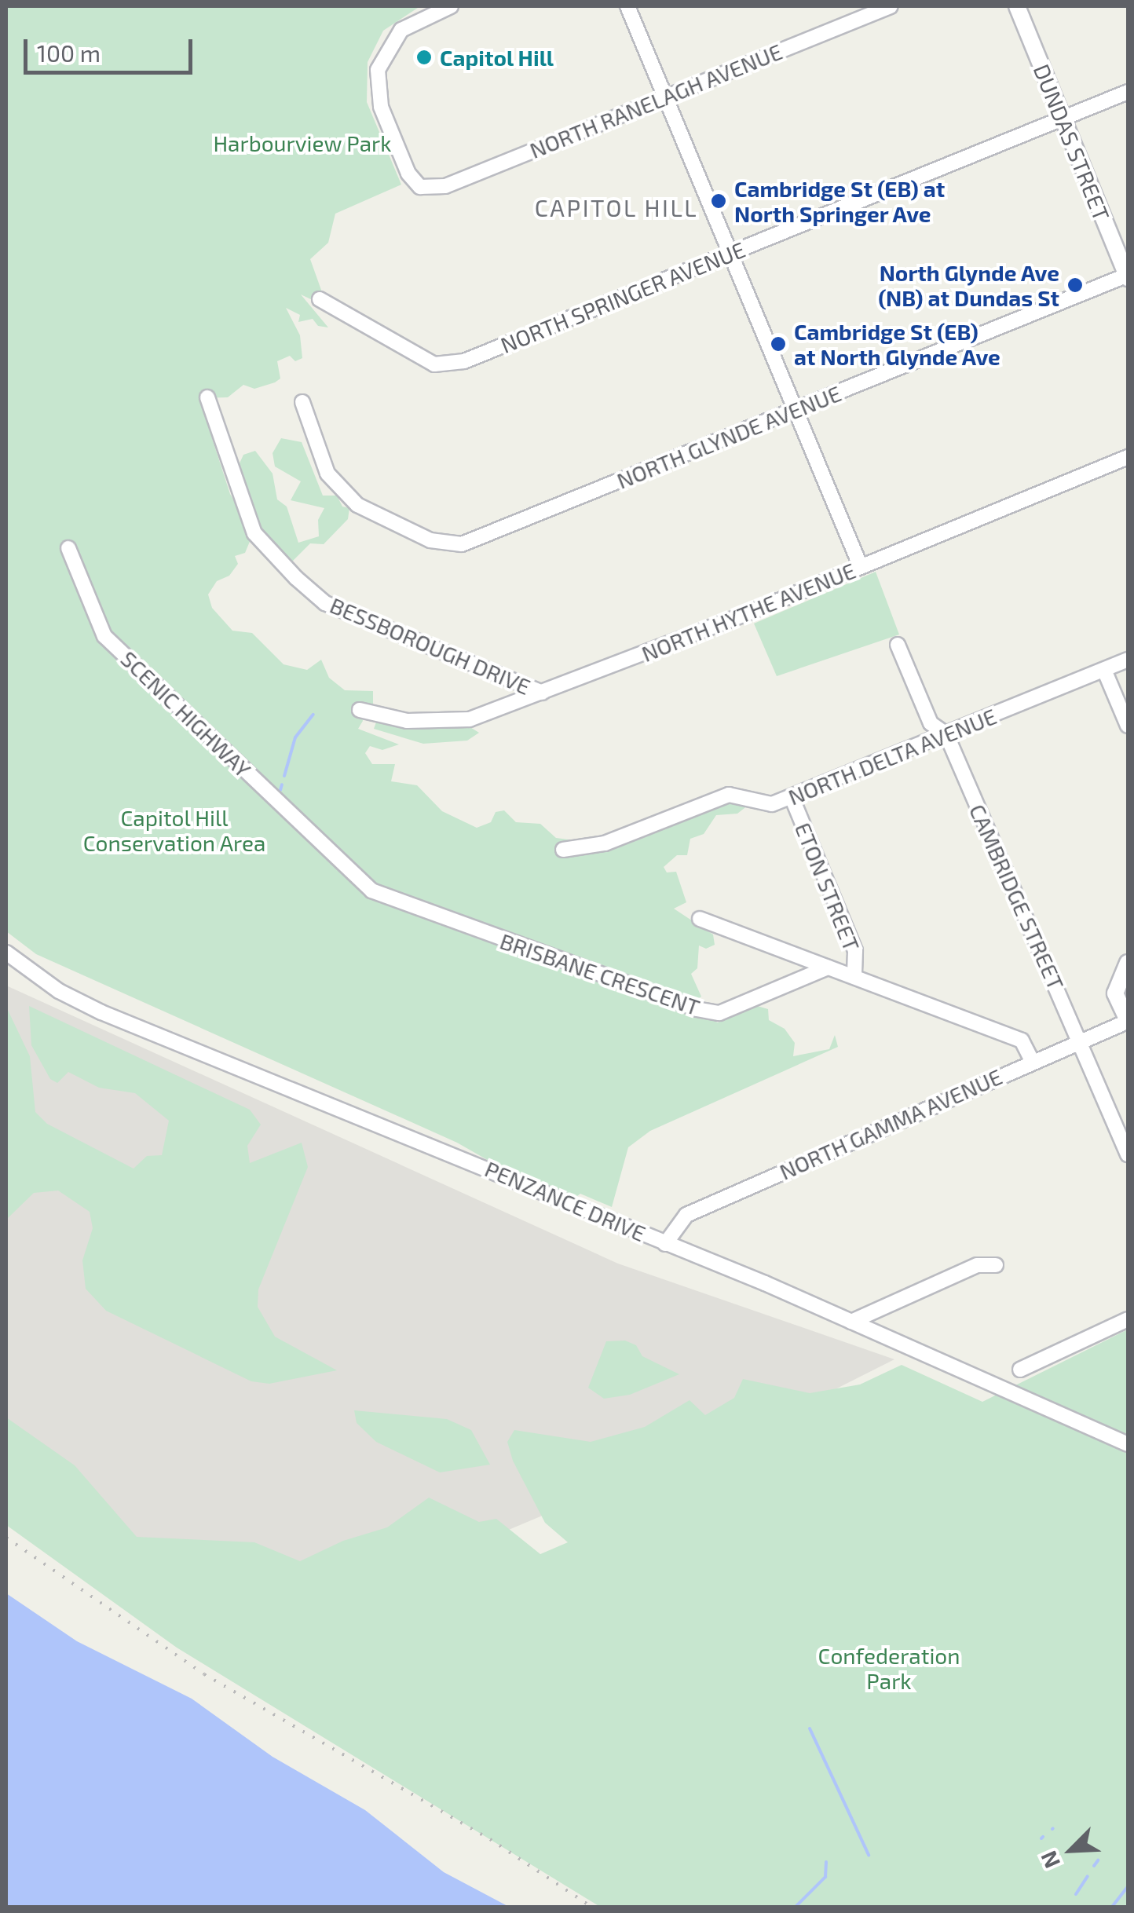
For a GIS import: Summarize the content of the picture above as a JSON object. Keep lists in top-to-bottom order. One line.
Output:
{"streets":{"street":["NORTH RANELAGH AVENUE","DUNDAS STREET","NORTH SPRINGER AVENUE","NORTH GLYNDE AVENUE","NORTH HYTHE AVENUE","BESSBOROUGH DRIVE","SCENIC HIGHWAY","NORTH DELTA AVENUE","ETON STREET","CAMBRIDGE STREET","BRISBANE CRESCENT","NORTH GAMMA AVENUE","PENZANCE DRIVE"]},"crossings":[["DUNDAS STREET","NORTH SPRINGER AVENUE"],["DUNDAS STREET","NORTH GLYNDE AVENUE"],["NORTH HYTHE AVENUE","BESSBOROUGH DRIVE"],["SCENIC HIGHWAY","BRISBANE CRESCENT"],["NORTH DELTA AVENUE","ETON STREET"],["NORTH DELTA AVENUE","CAMBRIDGE STREET"],["CAMBRIDGE STREET","NORTH GAMMA AVENUE"],["NORTH GAMMA AVENUE","PENZANCE DRIVE"]],"districts":["CAPITOL HILL"],"parks":["Harbourview Park","Capitol Hill Conservation Area","Confederation Park"],"places":["Capitol Hill","Cambridge St (EB) at North Springer Ave","North Glynde Ave (NB) at Dundas St","Cambridge St (EB) at North Glynde Ave"],"scale_bar":"100 m","north":"bottom left"}
